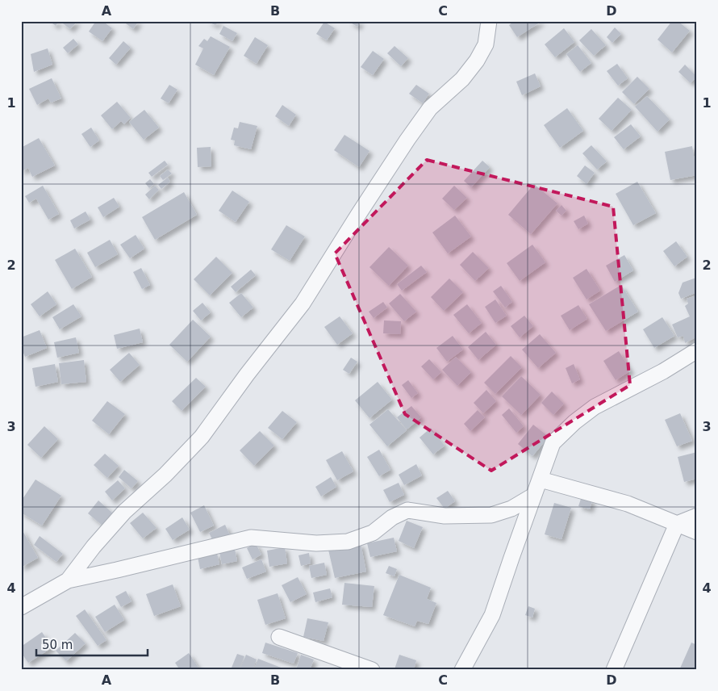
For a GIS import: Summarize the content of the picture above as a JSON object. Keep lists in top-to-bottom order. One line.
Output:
{"scale_bar":"50 m","grid":{"columns":["A","B","C","D"],"rows":["1","2","3","4"]}}
